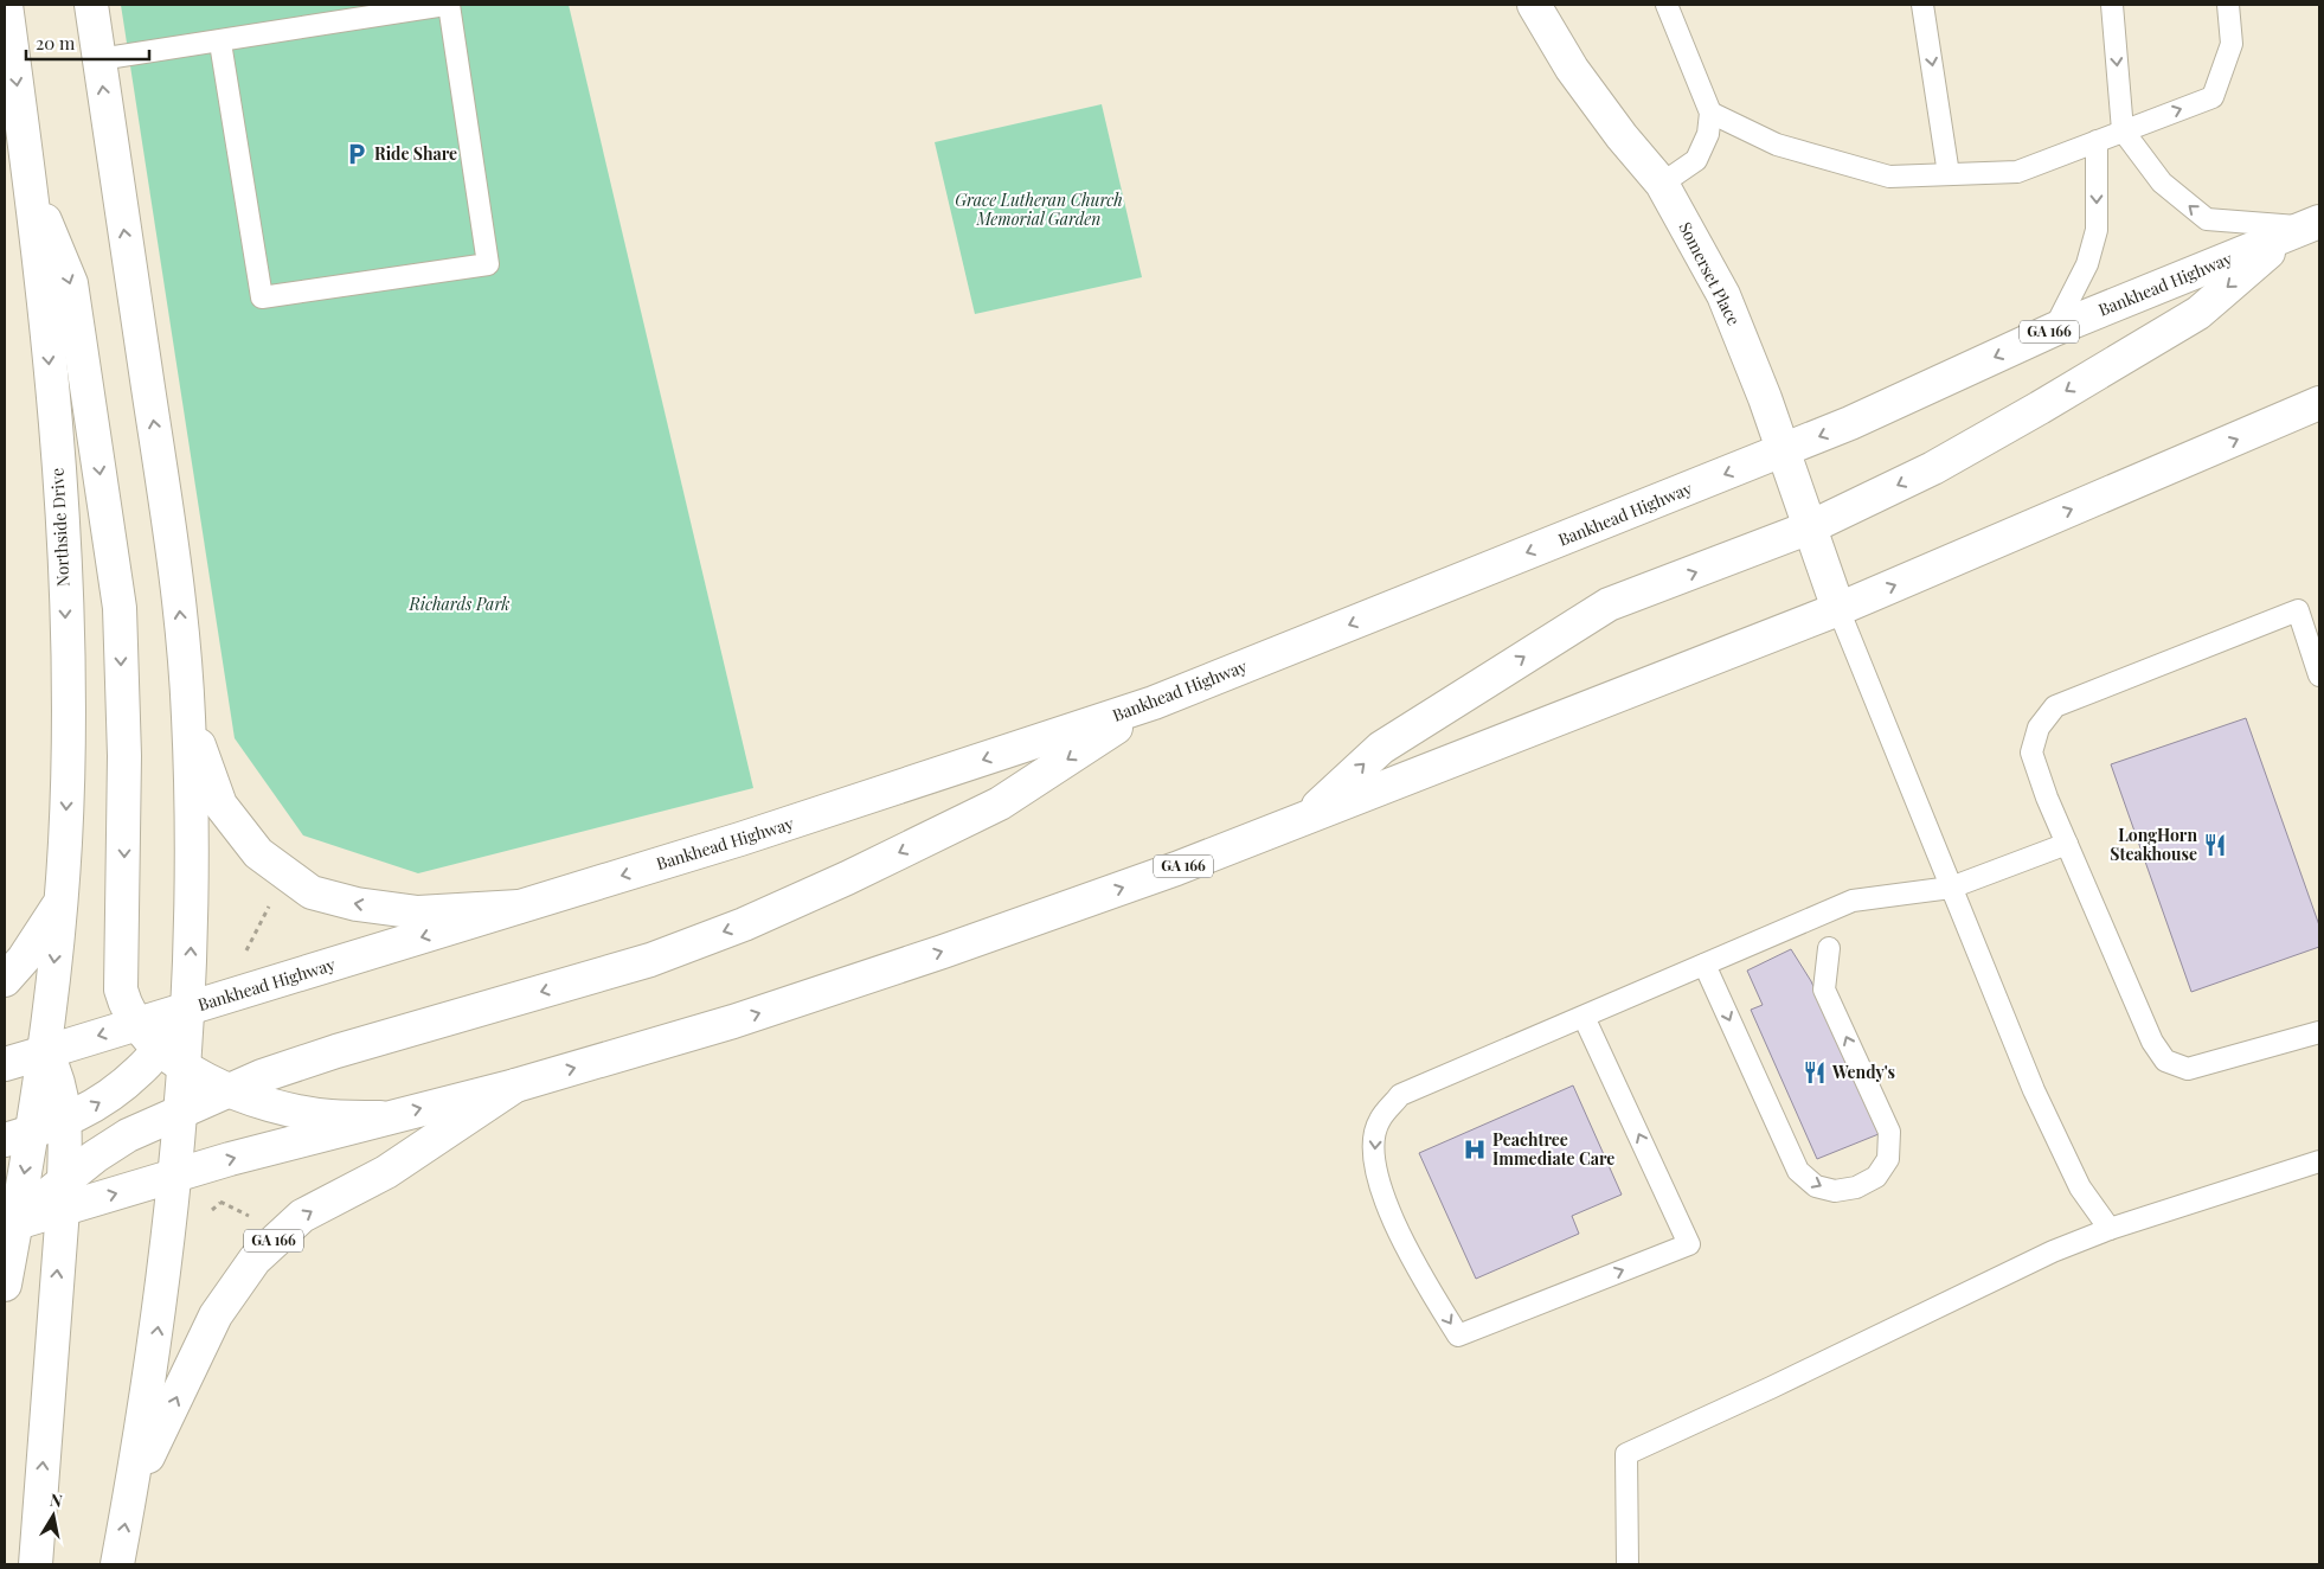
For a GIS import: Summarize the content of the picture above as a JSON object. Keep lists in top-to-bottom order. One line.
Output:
{"streets":{"main road":["Somerset Place","Bankhead Highway","GA 166","Northside Drive"]},"crossings":[["Somerset Place","Bankhead Highway"],["Somerset Place","GA 166"],["Bankhead Highway","Northside Drive"]],"parks":["Grace Lutheran Church Memorial Garden","Richards Park"],"places":{"parking":["Ride Share"],"restaurant":["LongHorn Steakhouse","Wendy's"],"hospital":["Peachtree Immediate Care"]},"scale_bar":"20 m","north":"top"}
